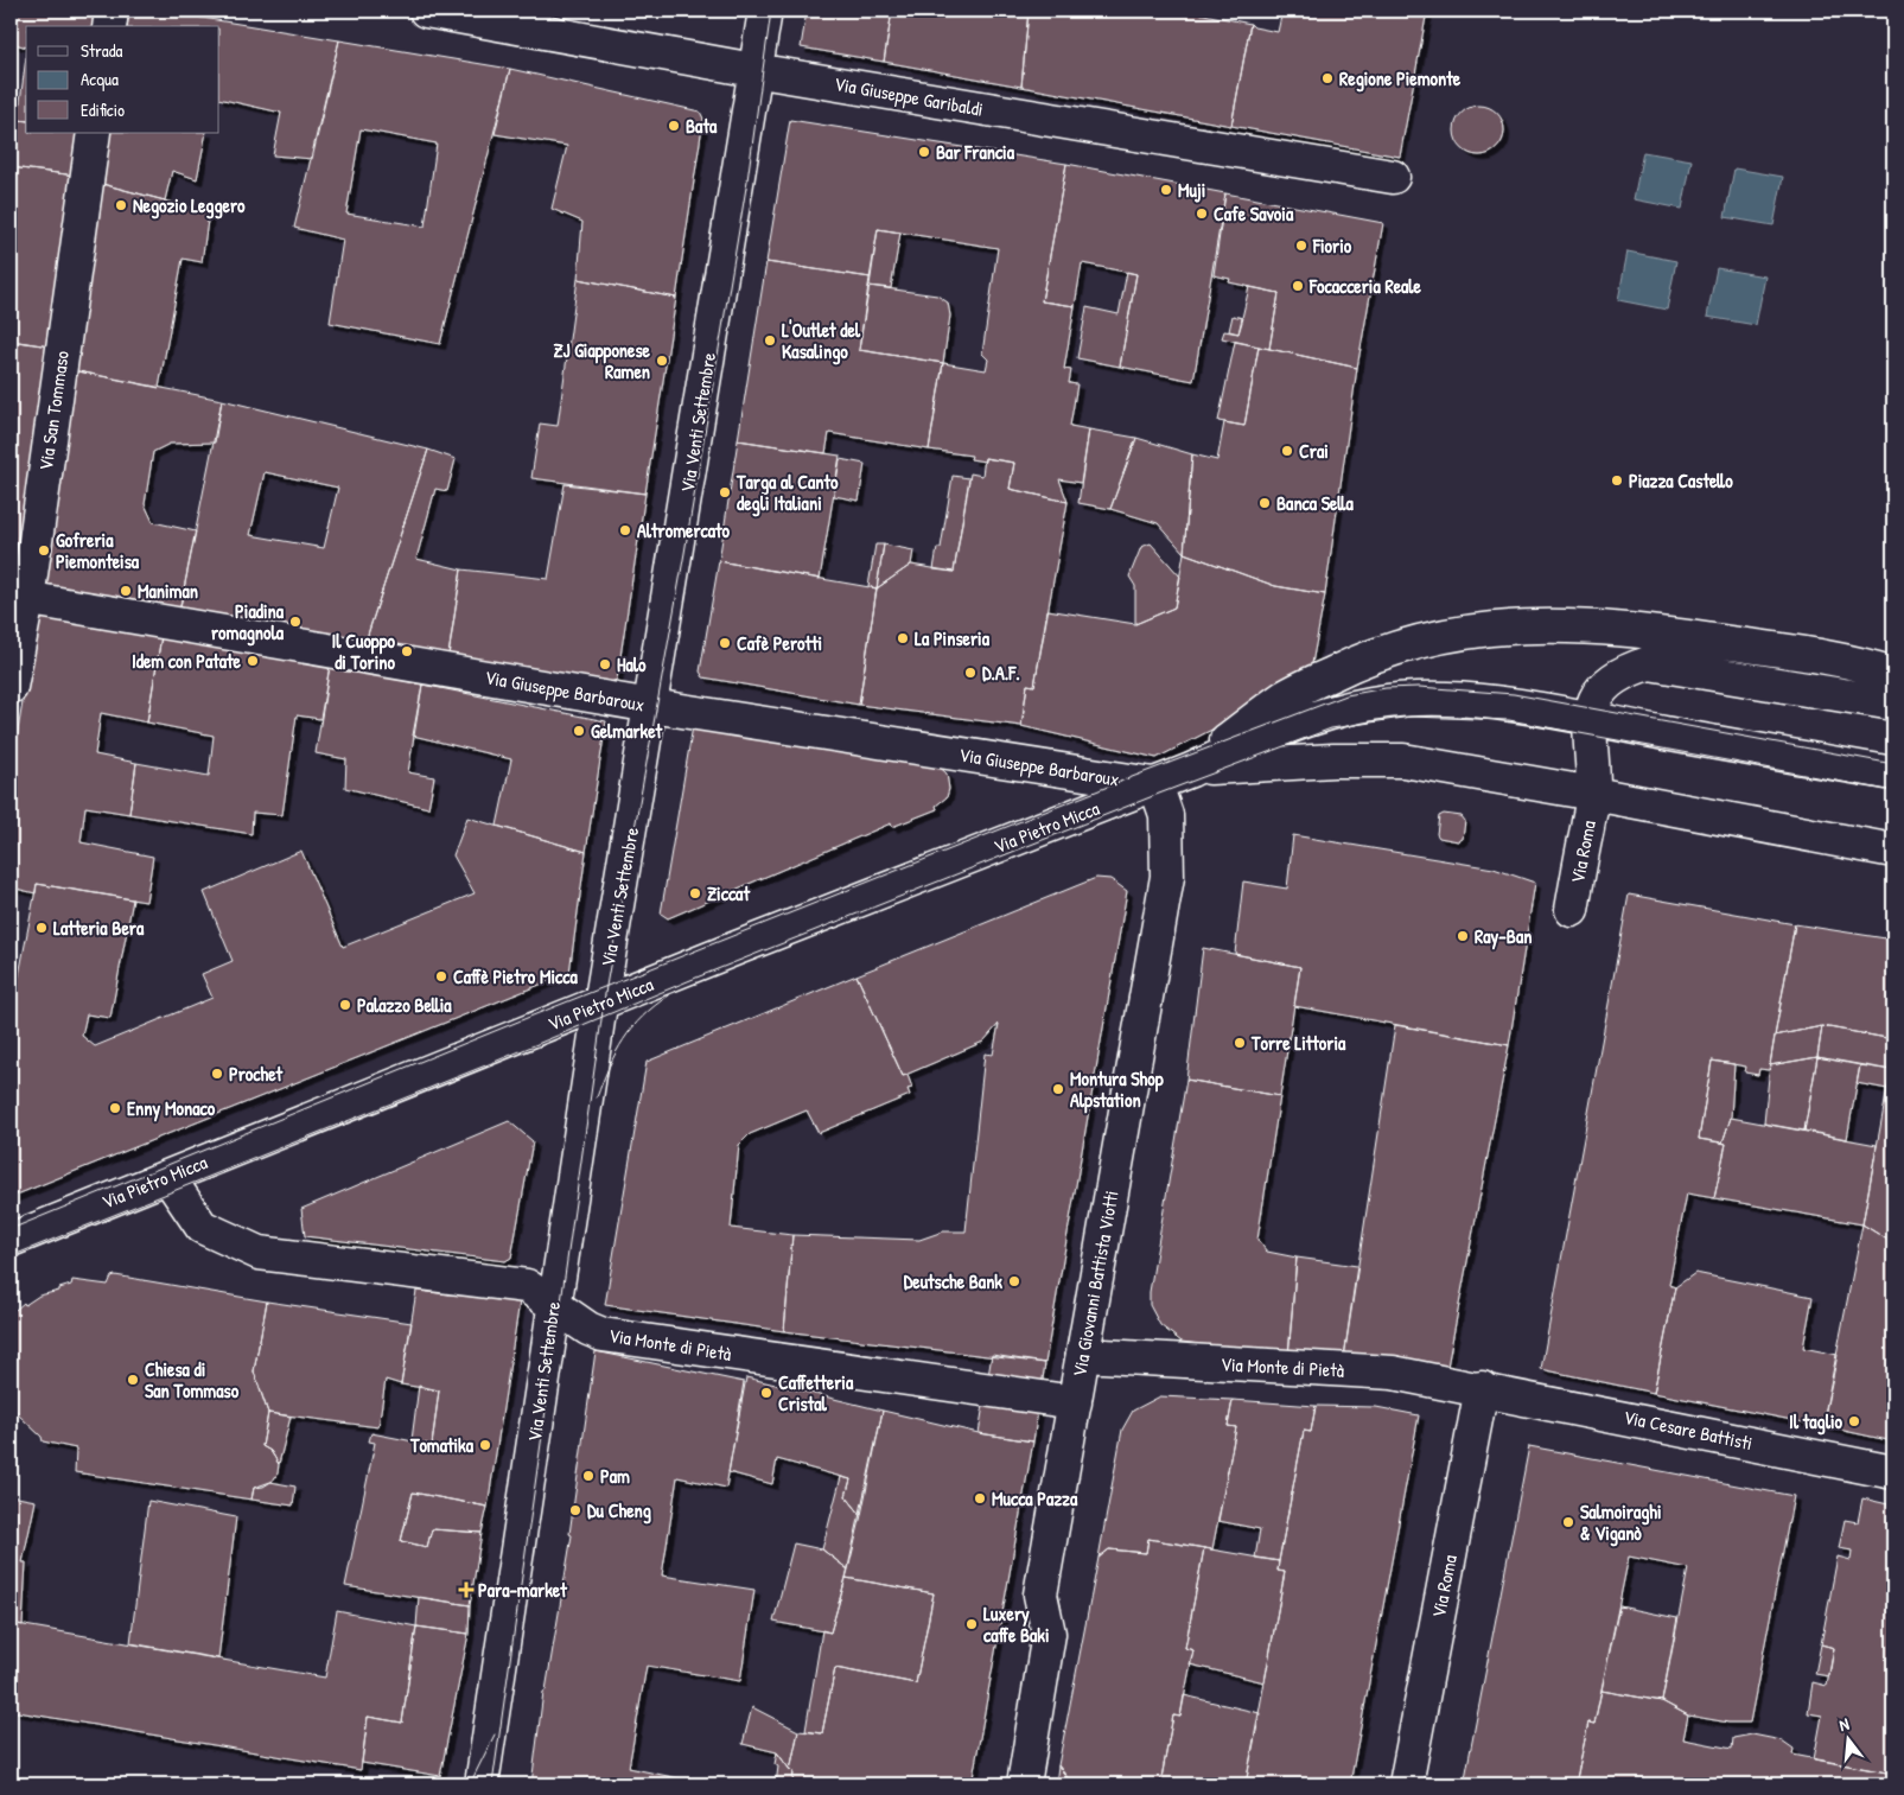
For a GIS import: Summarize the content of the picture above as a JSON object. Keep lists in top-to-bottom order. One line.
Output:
{"streets":{"street":["Via Giuseppe Garibaldi","Via San Tommaso","Via Venti Settembre","Via Giuseppe Barbaroux","Via Pietro Micca","Via Roma","Via Giovanni Battista Viotti","Via Monte di Pietà","Via Cesare Battisti"]},"crossings":[["Via Giuseppe Garibaldi","Via Venti Settembre"],["Via San Tommaso","Via Giuseppe Barbaroux"],["Via Venti Settembre","Via Giuseppe Barbaroux"],["Via Venti Settembre","Via Pietro Micca"],["Via Venti Settembre","Via Monte di Pietà"],["Via Giuseppe Barbaroux","Via Pietro Micca"],["Via Giuseppe Barbaroux","Via Giovanni Battista Viotti"],["Via Pietro Micca","Via Giovanni Battista Viotti"],["Via Pietro Micca","Via Monte di Pietà"],["Via Roma","Via Monte di Pietà"],["Via Roma","Via Cesare Battisti"],["Via Giovanni Battista Viotti","Via Monte di Pietà"],["Via Monte di Pietà","Via Cesare Battisti"]],"places":{"other":["Regione Piemonte","Bata","Bar Francia","Muji","Negozio Leggero","Cafe Savoia","Fiorio","Focacceria Reale","L'Outlet del Kasalingo","ZJ Giapponese Ramen","Crai","Piazza Castello","Targa al Canto degli Italiani","Banca Sella","Altromercato","Gofreria Piemonteisa","Maniman","Piadina romagnola","La Pinseria","Cafè Perotti","Il Cuoppo di Torino","Idem con Patate","Halo","D.A.F.","Gelmarket","Ziccat","Latteria Bera","Ray-Ban","Caffè Pietro Micca","Palazzo Bellia","Torre Littoria","Prochet","Montura Shop Alpstation","Enny Monaco","Deutsche Bank","Chiesa di San Tommaso","Caffetteria Cristal","Il taglio","Tomatika","Pam","Mucca Pazza","Du Cheng","Salmoiraghi & Viganò","Luxery caffe Baki"],"health":["Para-market"]},"legend":["Strada","Acqua","Edificio"],"north":"top"}
